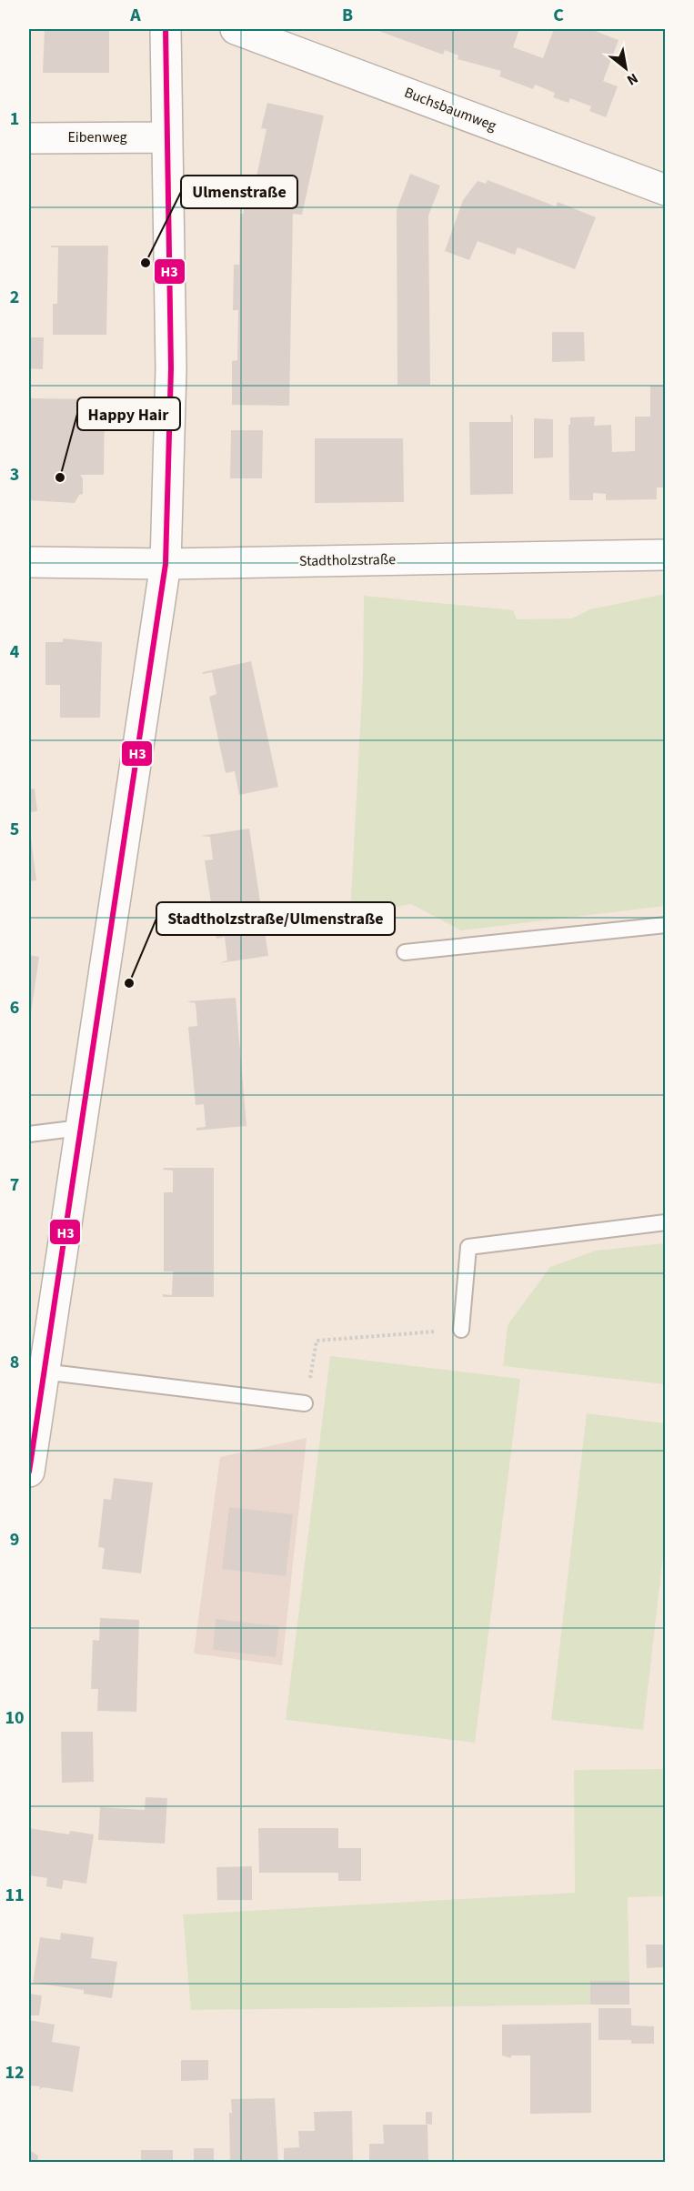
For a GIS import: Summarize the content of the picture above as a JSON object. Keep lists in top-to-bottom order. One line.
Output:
{"streets":{"street":["Buchsbaumweg","Eibenweg","Stadtholzstraße"]},"places":["Ulmenstraße","Happy Hair","Stadtholzstraße/Ulmenstraße"],"lines":["transit line H3"],"north":"bottom right","grid":{"columns":["A","B","C"],"rows":["1","2","3","4","5","6","7","8","9","10","11","12"]}}
